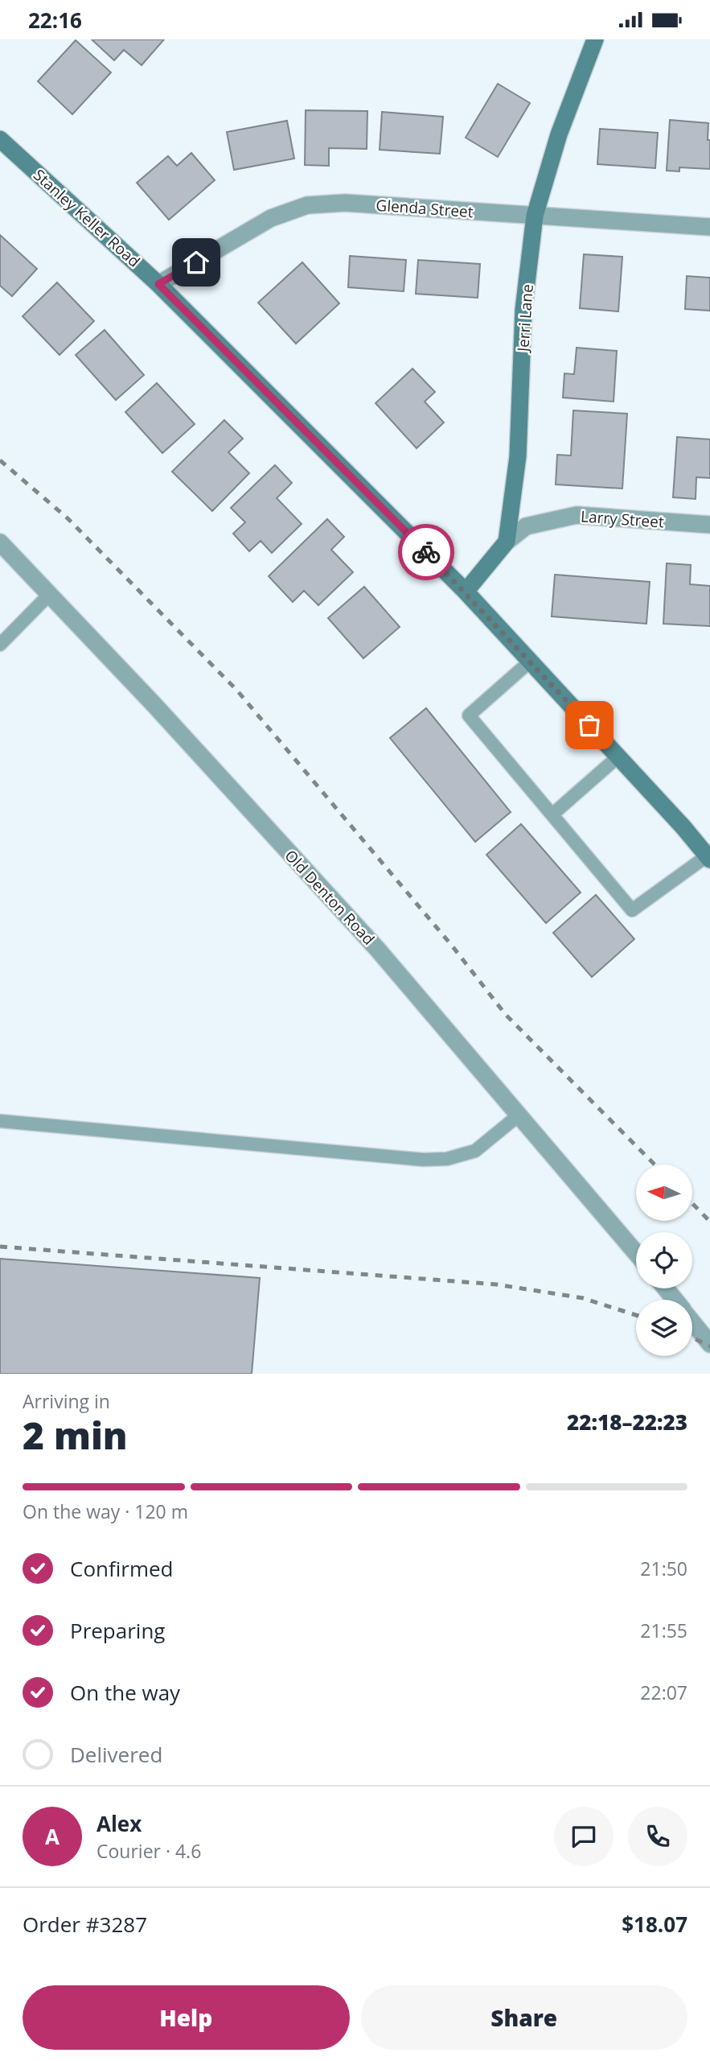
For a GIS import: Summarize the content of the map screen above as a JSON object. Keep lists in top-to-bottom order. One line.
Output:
{"streets":{"street":["Glenda Street","Stanley Keller Road","Jerri Lane","Larry Street","Old Denton Road"]},"crossings":[["Glenda Street","Stanley Keller Road"],["Glenda Street","Jerri Lane"],["Jerri Lane","Larry Street"]],"north":"left","page":{"status":"22:16","heading":["2 min","Arriving in","22:18–22:23"],"panel":["Alex","Courier · 4.6","Order #3287","$18.07"],"bar":"On the way · 120 m","list":[["Confirmed","21:50"],["Preparing","21:55"],["On the way","22:07"],"Delivered"],"round":"A","buttons":["Help","Share"]}}
